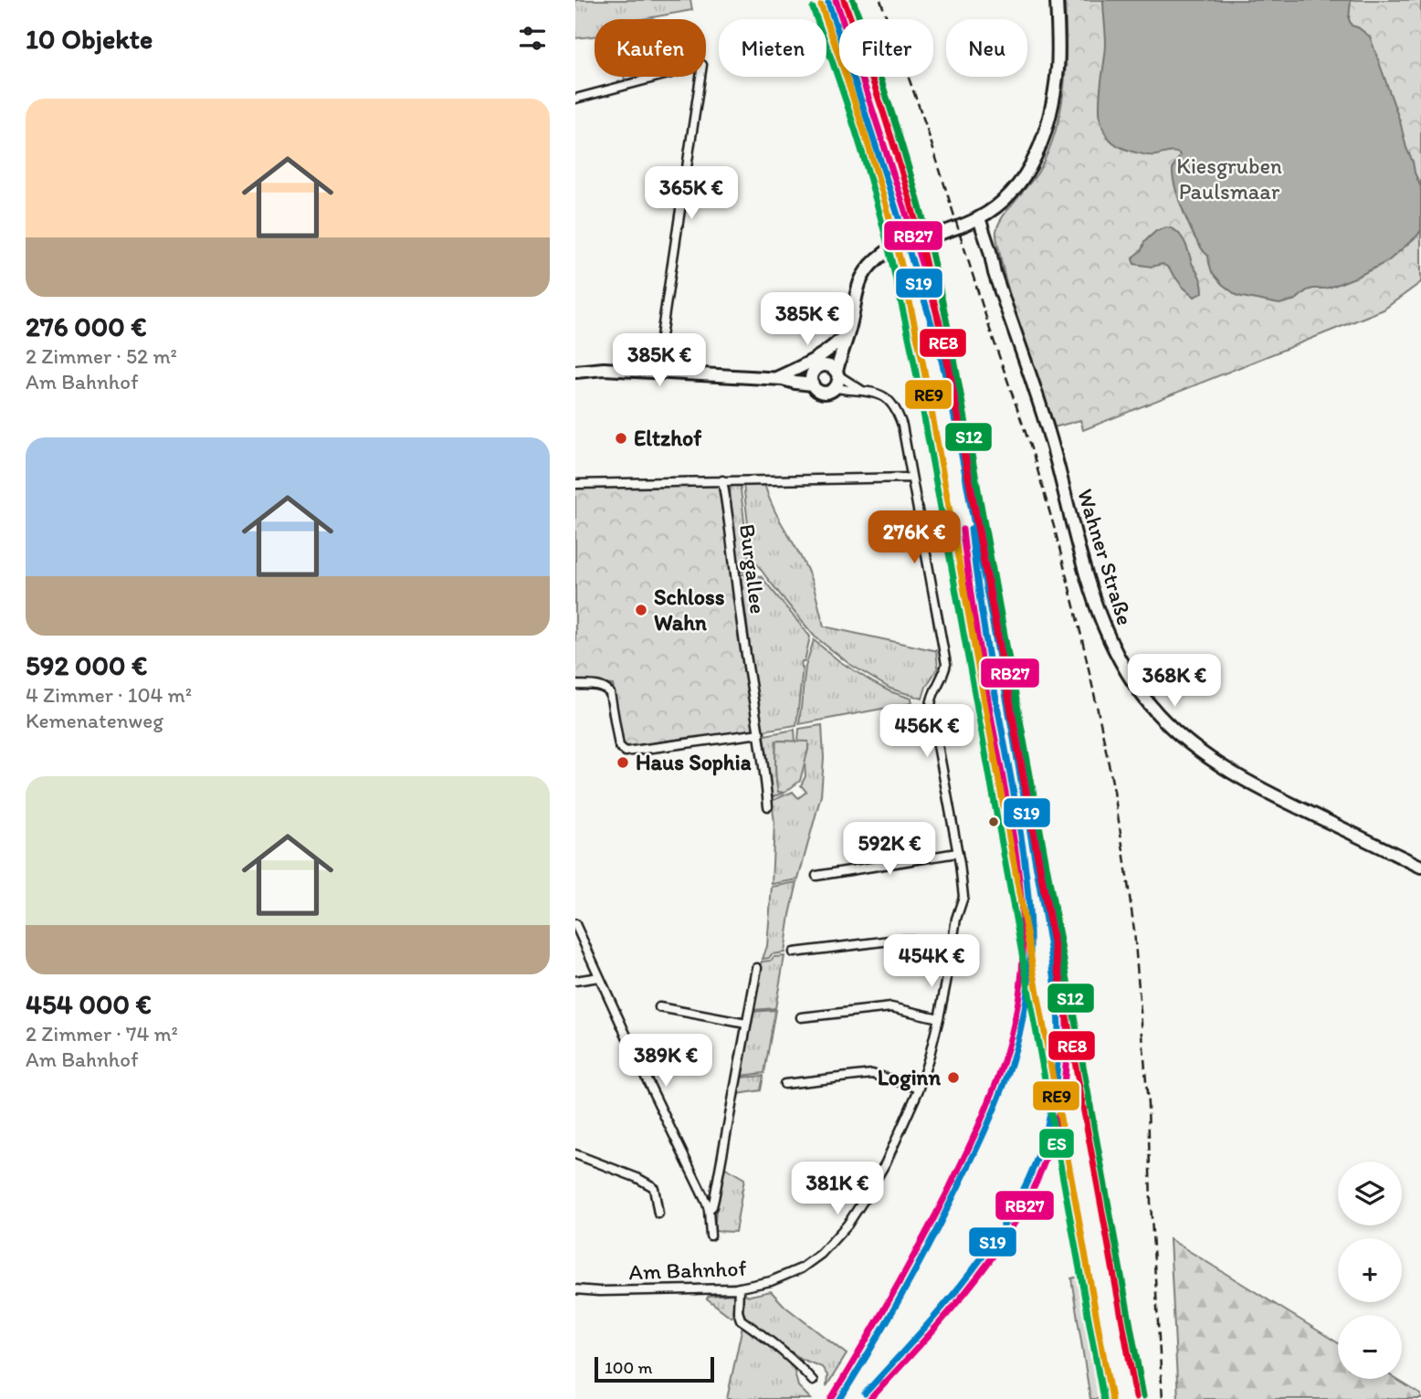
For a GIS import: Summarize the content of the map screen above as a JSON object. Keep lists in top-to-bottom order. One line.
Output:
{"streets":{"street":["Wahner Straße","Burgallee","Am Bahnhof"]},"parks":["Kiesgruben Paulsmaar"],"places":["Eltzhof","Schloss Wahn","Haus Sophia","Loginn"],"lines":["transit line RB27","transit line RE8","transit line S12","transit line S19","transit line RE9","transit line ES"],"scale_bar":"100 m","page":{"heading":"10 Objekte","chip":["Kaufen","Mieten","Filter","Neu"],"list":[{"name":"276 000 €","note":"2 Zimmer · 52 m² · Am Bahnhof"},{"name":"592 000 €","note":"4 Zimmer · 104 m² · Kemenatenweg"},{"name":"454 000 €","note":"2 Zimmer · 74 m² · Am Bahnhof"}],"price":["365K €","385K €","385K €","276K €","368K €","456K €","592K €","454K €","389K €","381K €"],"map_buttons":["+","−"],"scale":"100 m"}}
